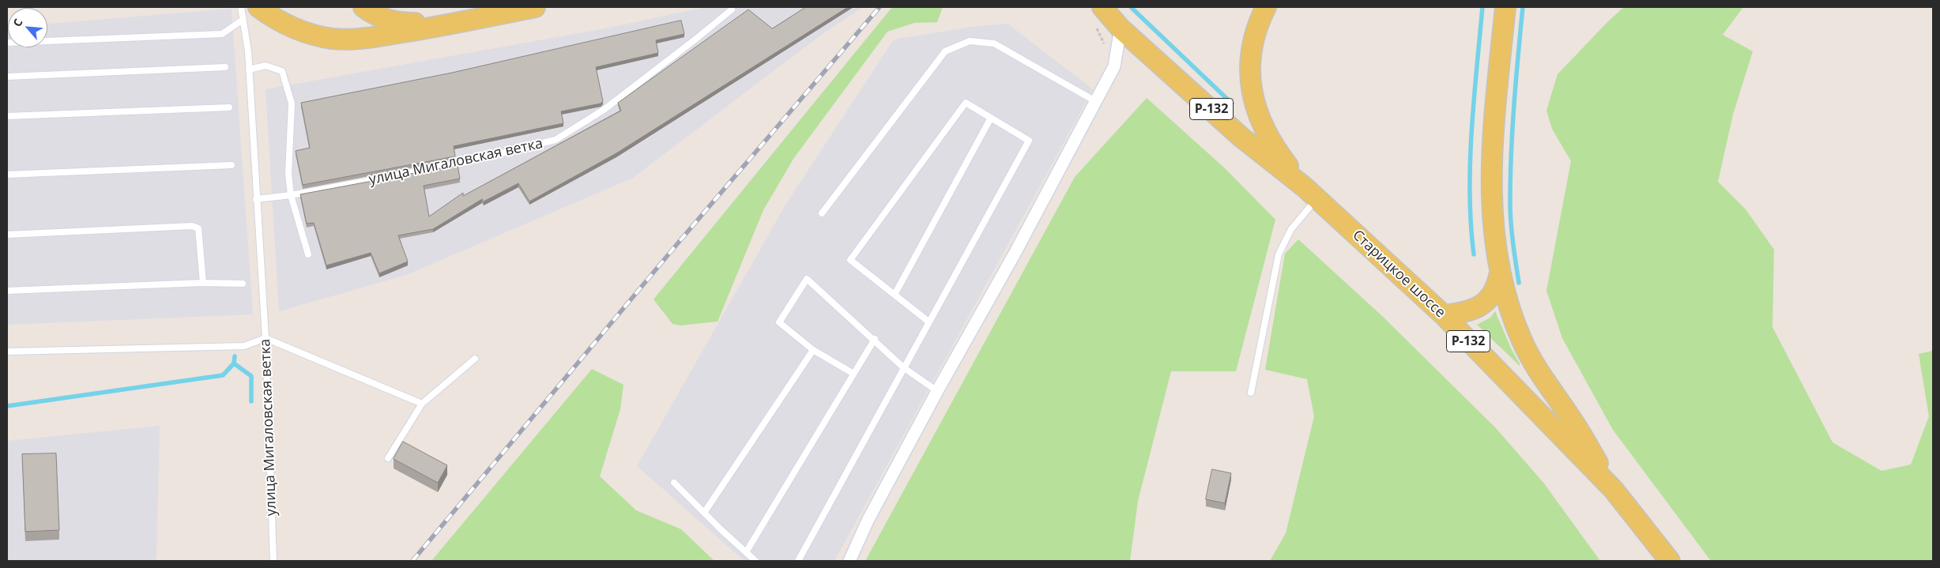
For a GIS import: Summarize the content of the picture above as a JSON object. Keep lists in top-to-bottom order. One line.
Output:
{"streets":{"main road":["Р-132","Старицкое шоссе"],"lane":["улица Мигаловская ветка"]},"north":"top left"}
